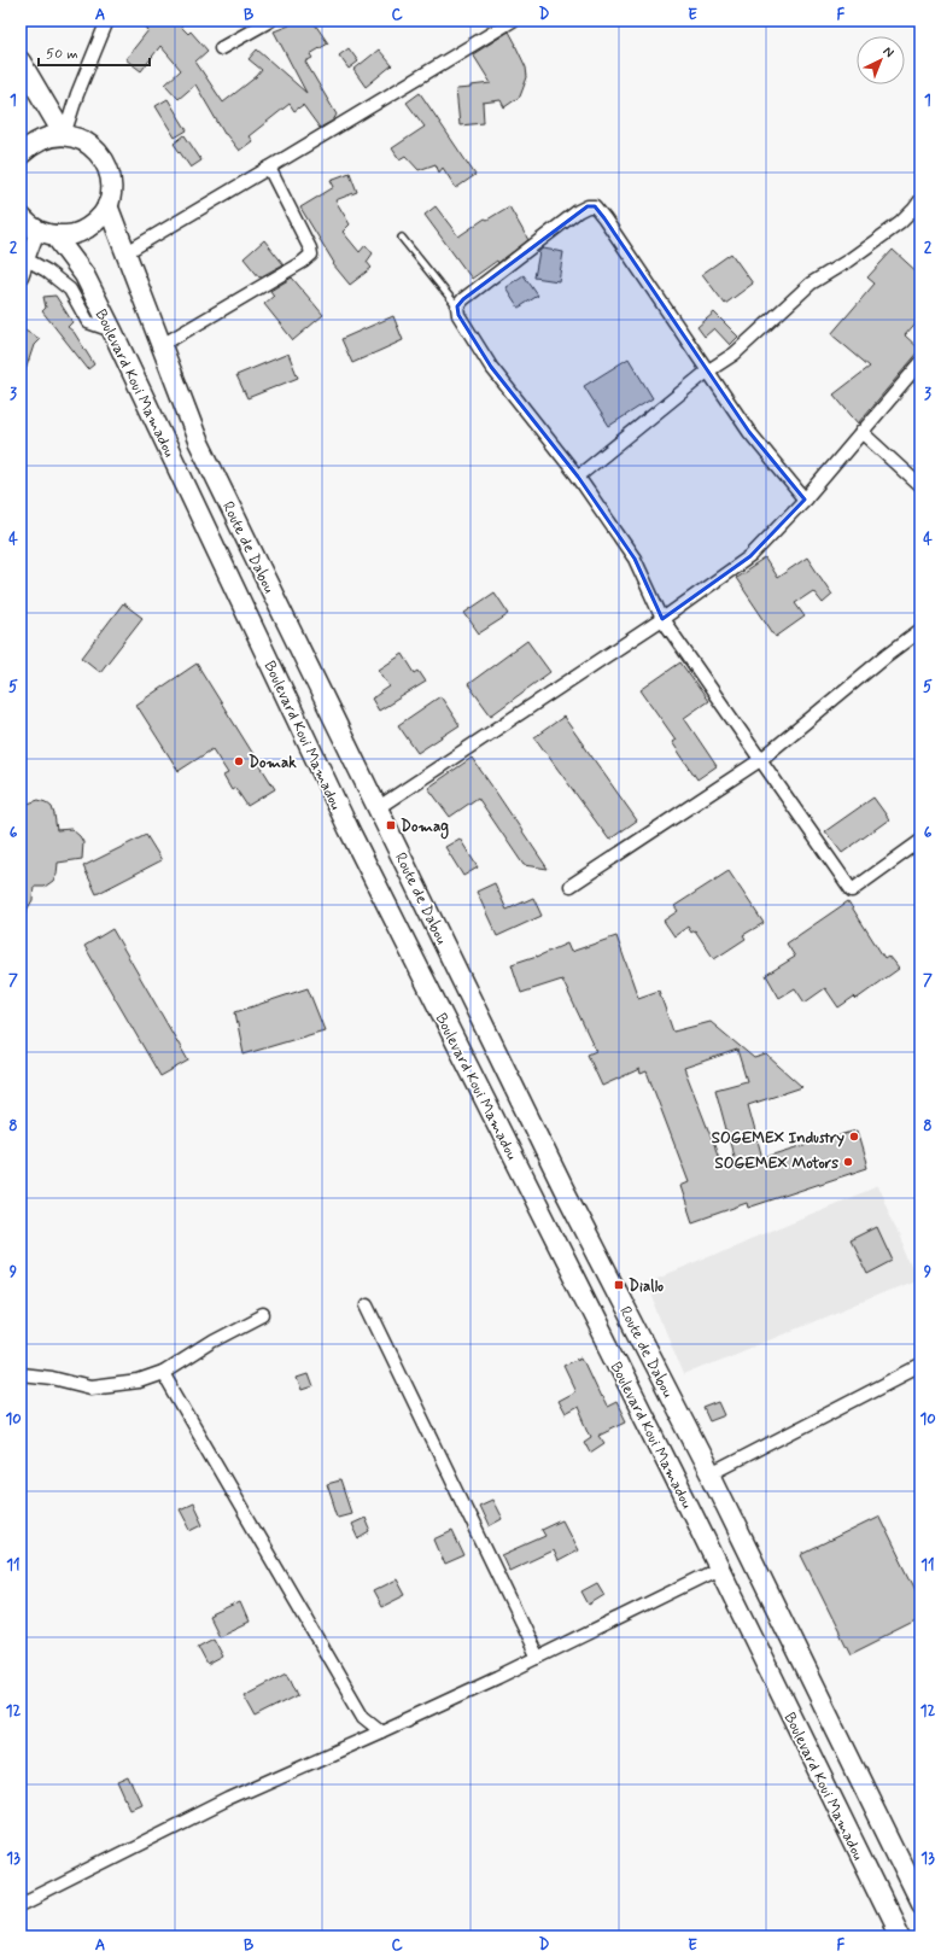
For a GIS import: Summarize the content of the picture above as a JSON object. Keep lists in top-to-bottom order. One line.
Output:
{"streets":{"main road":["Boulevard Koui Mamadou","Route de Dabou"]},"places":{"other":["Domak","SOGEMEX Industry","SOGEMEX Motors"],"transit":["Domag","Diallo"]},"scale_bar":"50 m","north":"top right","grid":{"columns":["A","B","C","D","E","F"],"rows":["1","2","3","4","5","6","7","8","9","10","11","12","13"]}}
